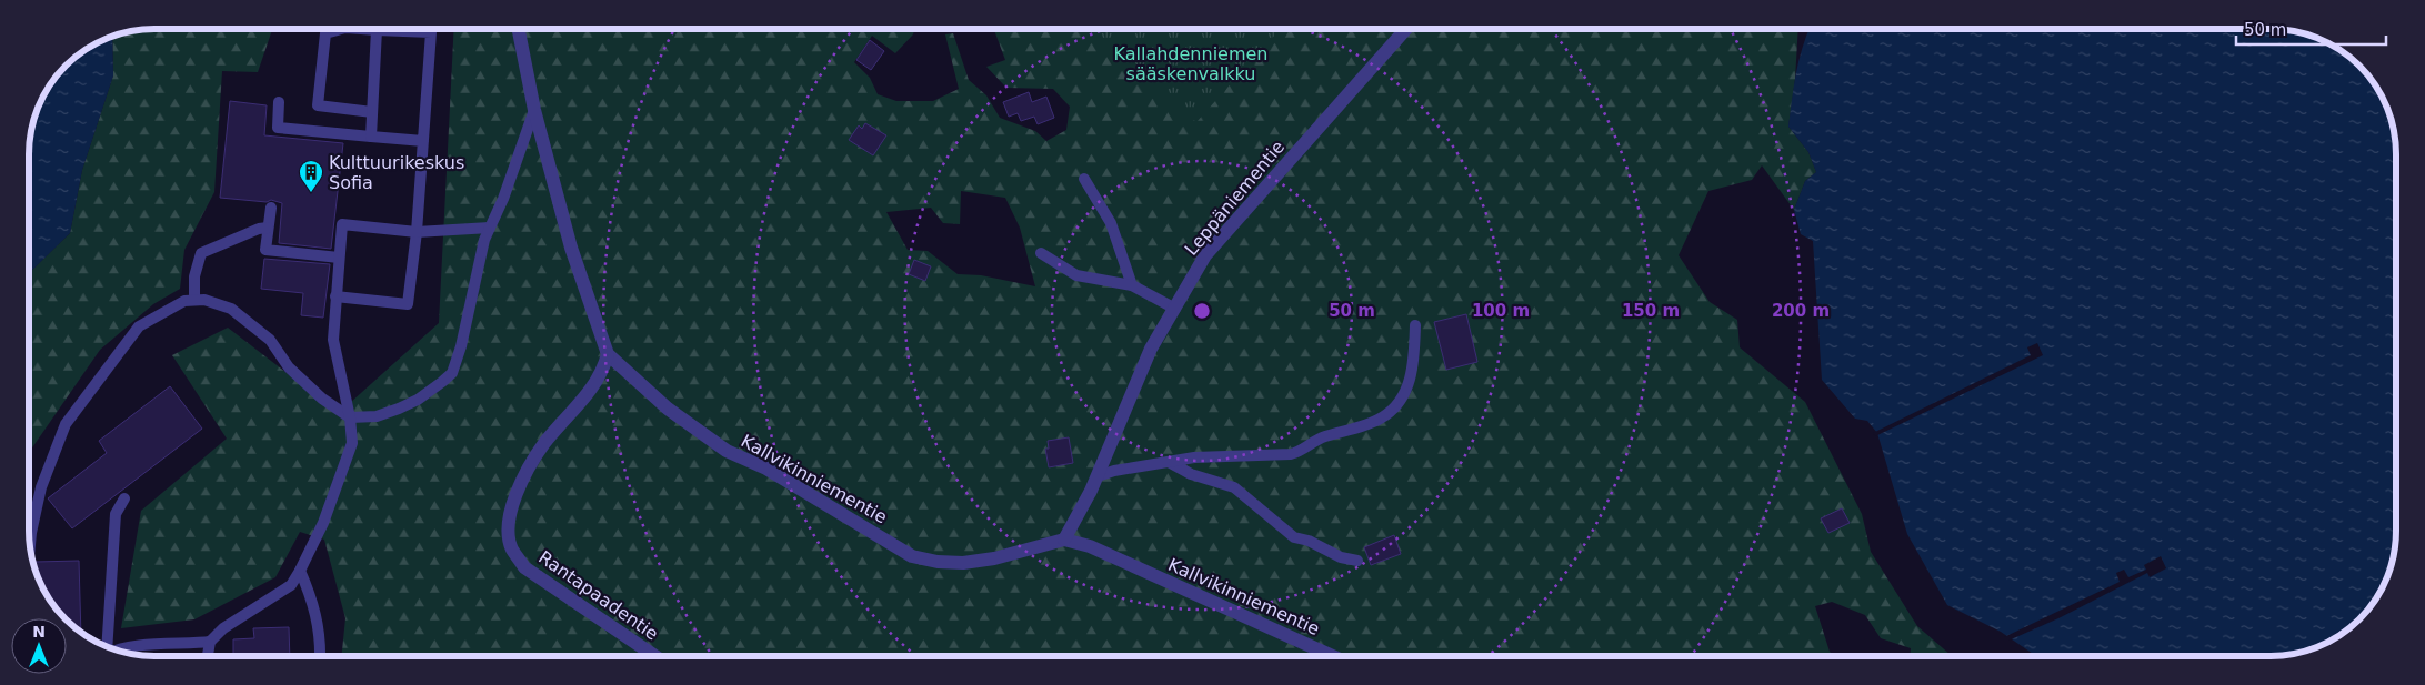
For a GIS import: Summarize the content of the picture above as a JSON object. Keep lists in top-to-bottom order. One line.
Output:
{"streets":{"street":["Leppäniementie","Kallvikinniementie","Rantapaadentie"]},"crossings":[["Leppäniementie","Kallvikinniementie"],["Kallvikinniementie","Rantapaadentie"]],"parks":["Kallahdenniemen sääskenvalkku"],"places":{"building":["Kulttuurikeskus Sofia"]},"scale_bar":"50 m","north":"top","rings":["50 m","100 m","150 m","200 m"]}
